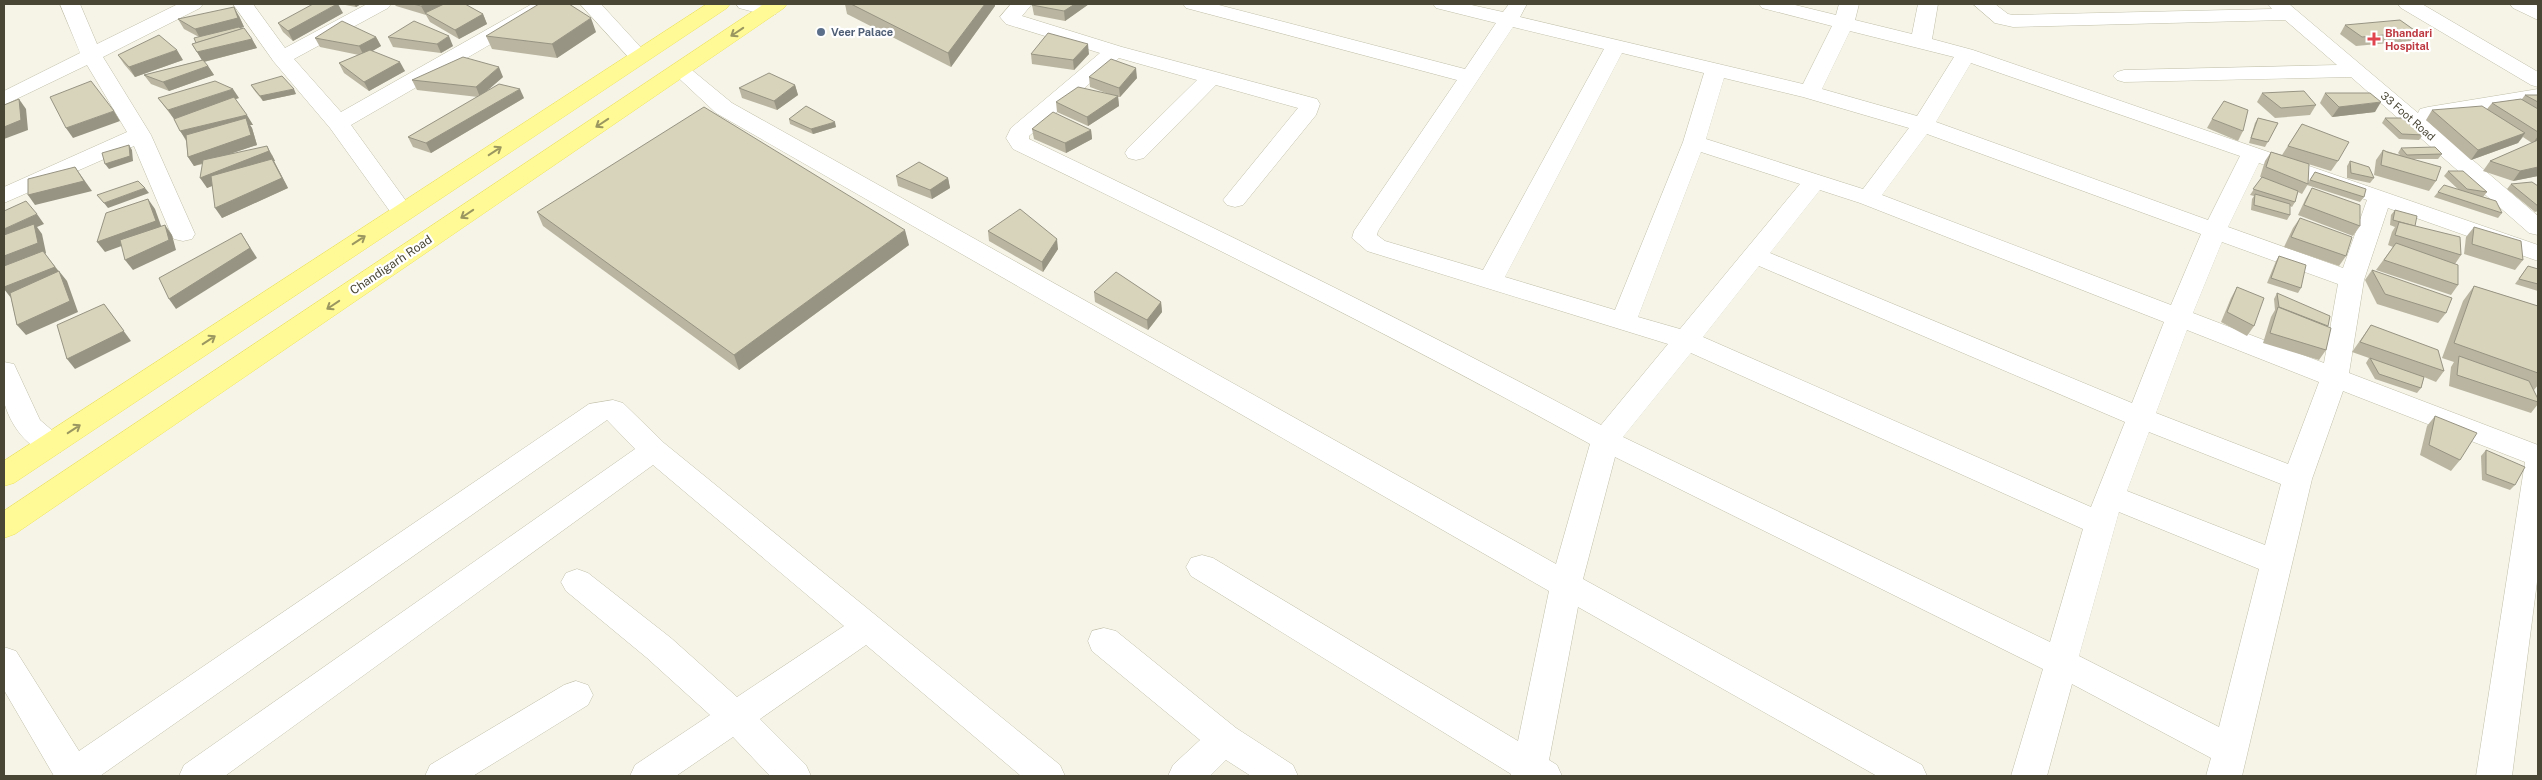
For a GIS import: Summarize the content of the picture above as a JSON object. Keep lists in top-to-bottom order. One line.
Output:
{"streets":{"main road":["Chandigarh Road"],"street":["33 Foot Road"]},"places":{"other":["Veer Palace"],"health":["Bhandari Hospital"]}}
